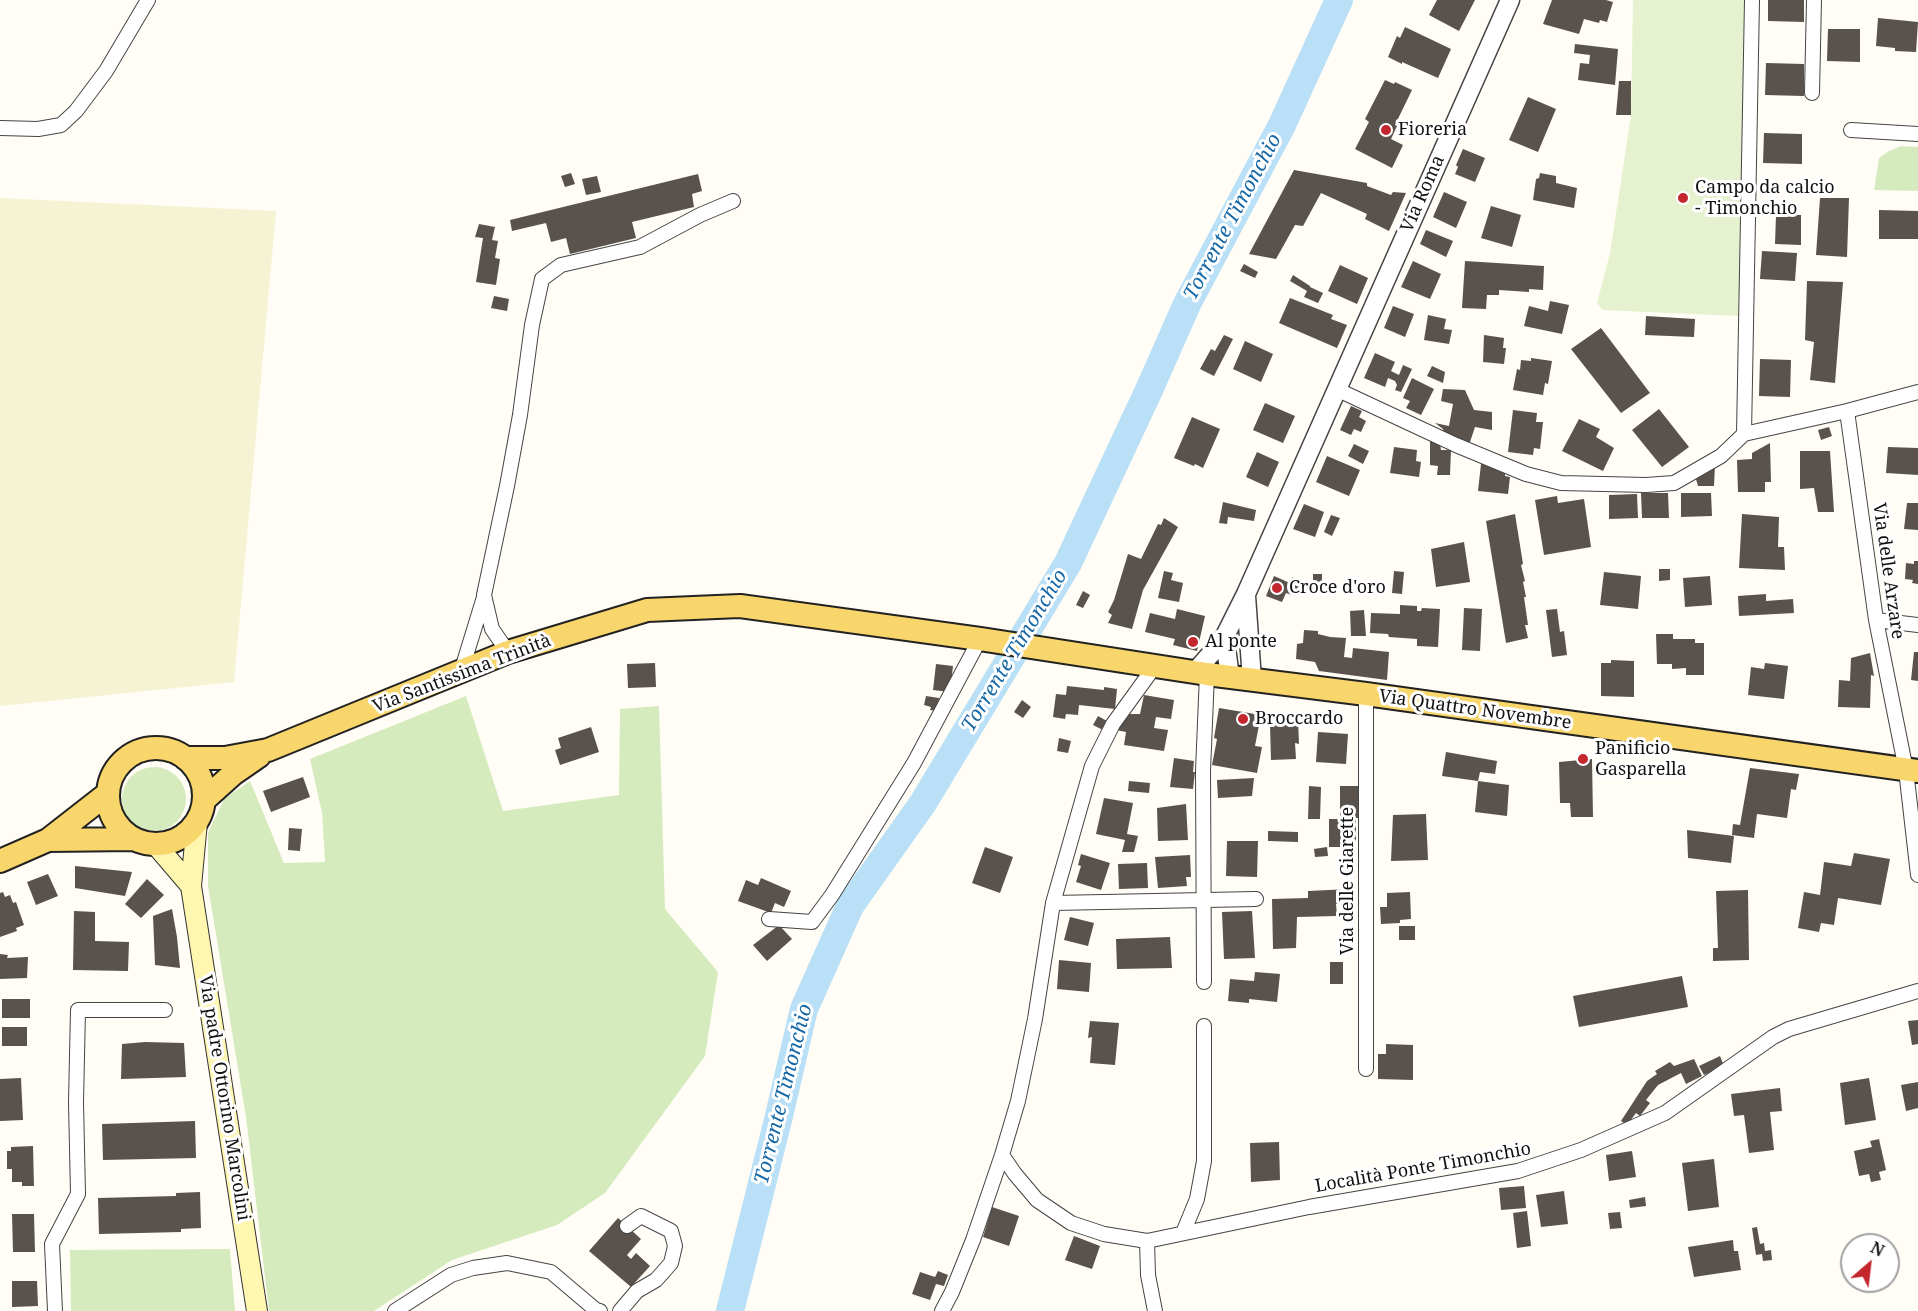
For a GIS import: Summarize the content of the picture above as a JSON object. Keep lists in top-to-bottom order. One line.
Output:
{"streets":{"main road":["Via Santissima Trinità","Via Quattro Novembre","Via padre Ottorino Marcolini"],"street":["Via Roma","Via delle Arzare","Via delle Giarette","Località Ponte Timonchio"]},"crossings":[["Via Roma","Via Quattro Novembre"],["Via delle Arzare","Via Quattro Novembre"],["Via Santissima Trinità","Via Quattro Novembre"],["Via Santissima Trinità","Via padre Ottorino Marcolini"],["Via Quattro Novembre","Via delle Giarette"]],"water":["Torrente Timonchio"],"places":["Fioreria","Campo da calcio - Timonchio","Croce d'oro","Al ponte","Broccardo","Panificio Gasparella"],"north":"top right"}
